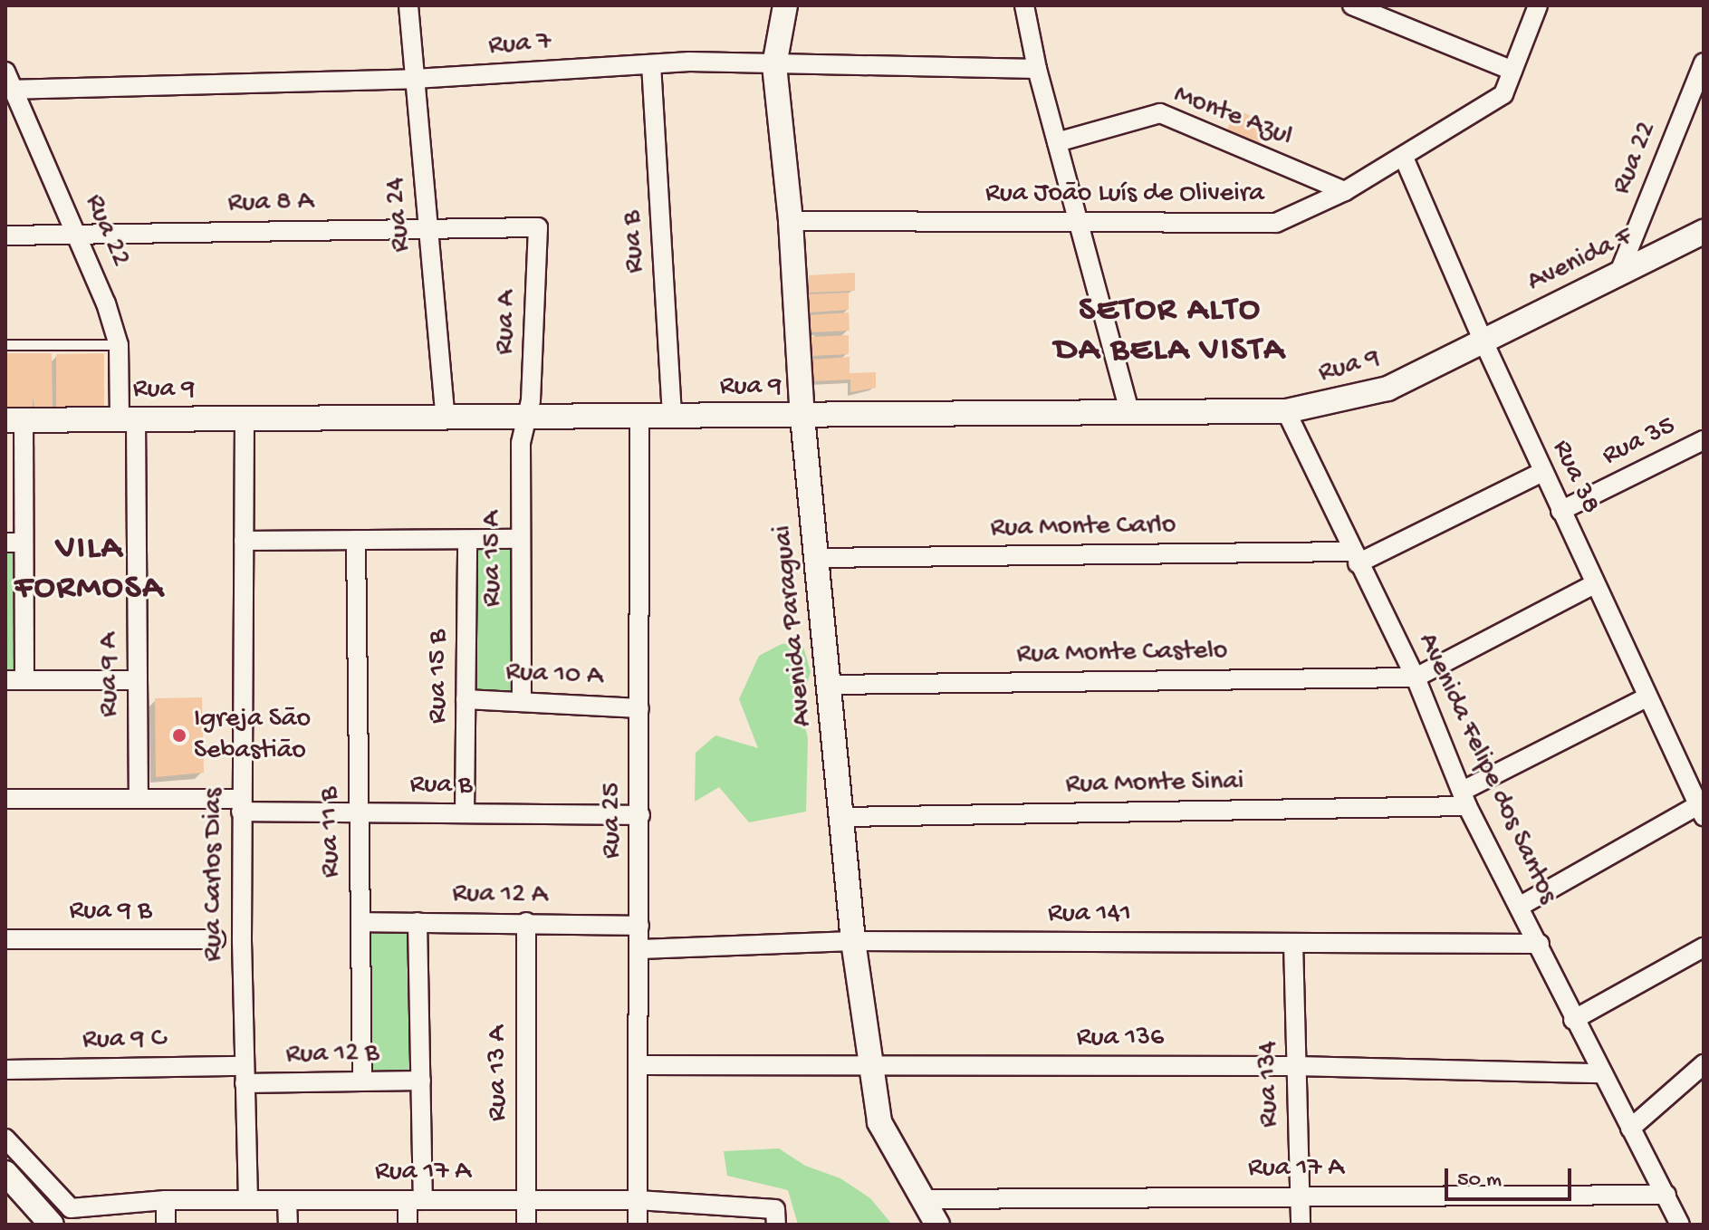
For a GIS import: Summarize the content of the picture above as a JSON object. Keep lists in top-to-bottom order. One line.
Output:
{"streets":{"street":["Rua 7","Monte Azul","Rua 22","Rua João Luís de Oliveira","Rua 8 A","Rua 24","Rua B","Avenida F","Rua A","Rua 9","Rua 35","Rua 38","Rua Monte Carlo","Rua 15 A","Avenida Paraguai","Rua Monte Castelo","Rua 9 A","Rua 10 A","Rua 15 B","Avenida Felipe dos Santos","Rua Monte Sinai","Rua 25","Rua 11 B","Rua Carlos Dias","Rua 12 A","Rua 9 B","Rua 141","Rua 136","Rua 9 C","Rua 12 B","Rua 13 A","Rua 134","Rua 17 A"]},"crossings":[["Rua 7","Rua 22"],["Rua 7","Rua 24"],["Rua 7","Rua B"],["Rua 7","Avenida Paraguai"],["Monte Azul","Rua João Luís de Oliveira"],["Rua 22","Rua 8 A"],["Rua 22","Avenida F"],["Rua 22","Rua 9"],["Rua 22","Rua 9 A"],["Rua João Luís de Oliveira","Rua 38"],["Rua João Luís de Oliveira","Avenida Paraguai"],["Rua 8 A","Rua 24"],["Rua 8 A","Rua A"],["Rua 24","Rua 9"],["Rua B","Rua 9"],["Rua B","Rua 9 A"],["Rua B","Rua 15 B"],["Rua B","Rua 25"],["Rua B","Rua 11 B"],["Rua B","Rua Carlos Dias"],["Avenida F","Rua 9"],["Avenida F","Rua 38"],["Rua A","Rua 9"],["Rua A","Rua 15 A"],["Rua 9","Rua 38"],["Rua 9","Rua 15 A"],["Rua 9","Avenida Paraguai"],["Rua 9","Rua 9 A"],["Rua 9","Avenida Felipe dos Santos"],["Rua 9","Rua 25"],["Rua 9","Rua Carlos Dias"],["Rua 35","Rua 38"],["Rua 38","Rua Monte Carlo"],["Rua Monte Carlo","Avenida Paraguai"],["Rua Monte Carlo","Avenida Felipe dos Santos"],["Rua 15 A","Rua 10 A"],["Avenida Paraguai","Rua Monte Castelo"],["Avenida Paraguai","Rua Monte Sinai"],["Avenida Paraguai","Rua 141"],["Avenida Paraguai","Rua 136"],["Avenida Paraguai","Rua 17 A"],["Rua Monte Castelo","Avenida Felipe dos Santos"],["Rua 10 A","Rua 15 B"],["Rua 10 A","Rua 25"],["Avenida Felipe dos Santos","Rua Monte Sinai"],["Avenida Felipe dos Santos","Rua 141"],["Avenida Felipe dos Santos","Rua 136"],["Avenida Felipe dos Santos","Rua 17 A"],["Rua 25","Rua 12 A"],["Rua 25","Rua 141"],["Rua 25","Rua 136"],["Rua 25","Rua 17 A"],["Rua 11 B","Rua 12 A"],["Rua 11 B","Rua 12 B"],["Rua Carlos Dias","Rua 9 C"],["Rua Carlos Dias","Rua 12 B"],["Rua Carlos Dias","Rua 17 A"],["Rua 12 A","Rua 13 A"],["Rua 141","Rua 134"],["Rua 136","Rua 134"],["Rua 9 C","Rua 12 B"],["Rua 13 A","Rua 17 A"],["Rua 134","Rua 17 A"]],"districts":["SETOR ALTO DA BELA VISTA","VILA FORMOSA"],"places":["Igreja São Sebastião"],"scale_bar":"50 m"}
